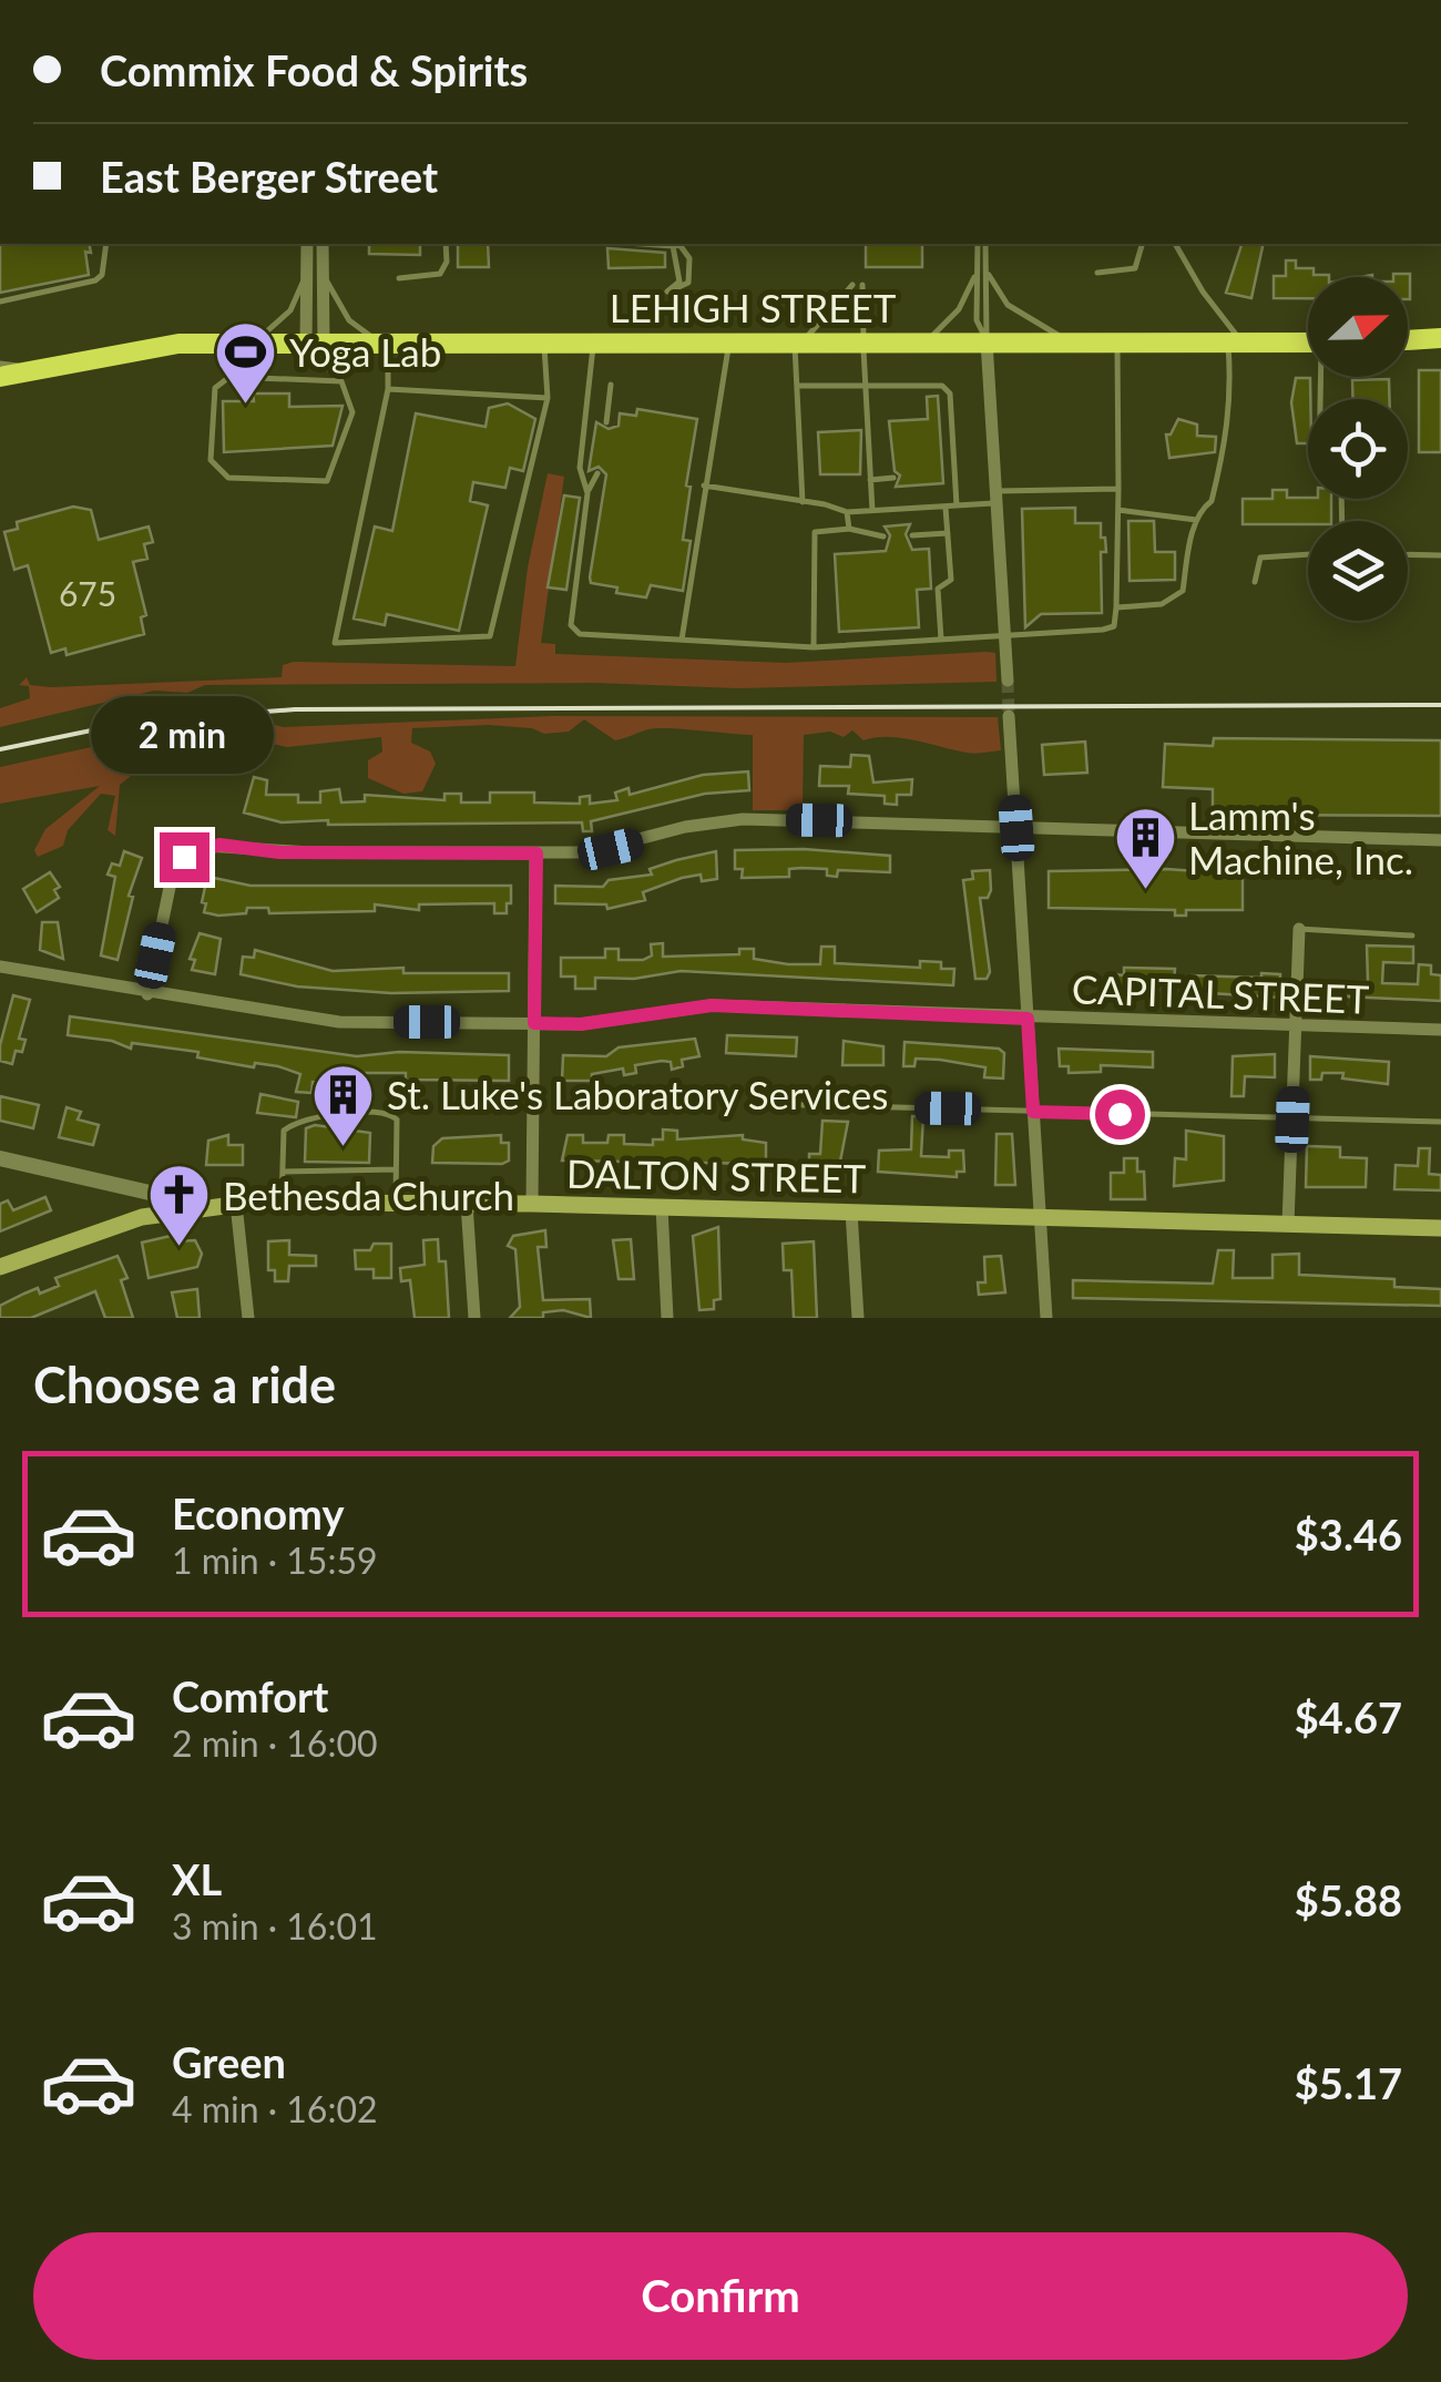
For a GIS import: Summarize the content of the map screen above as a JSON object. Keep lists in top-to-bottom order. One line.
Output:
{"streets":{"highway":["LEHIGH STREET"],"main road":["DALTON STREET"],"street":["CAPITAL STREET"]},"places":{"sports":["Yoga Lab"],"building":["Lamm's Machine, Inc.","St. Luke's Laboratory Services"],"church":["Bethesda Church"]},"house_numbers":["675"],"north":"right","page":{"banner":["Commix Food & Spirits","East Berger Street"],"bubble":"2 min","heading":"Choose a ride","list":[{"name":"Economy","note":"1 min · 15:59","value":"$3.46"},{"name":"Comfort","note":"2 min · 16:00","value":"$4.67"},{"name":"XL","note":"3 min · 16:01","value":"$5.88"},{"name":"Green","note":"4 min · 16:02","value":"$5.17"}],"buttons":"Confirm"}}
